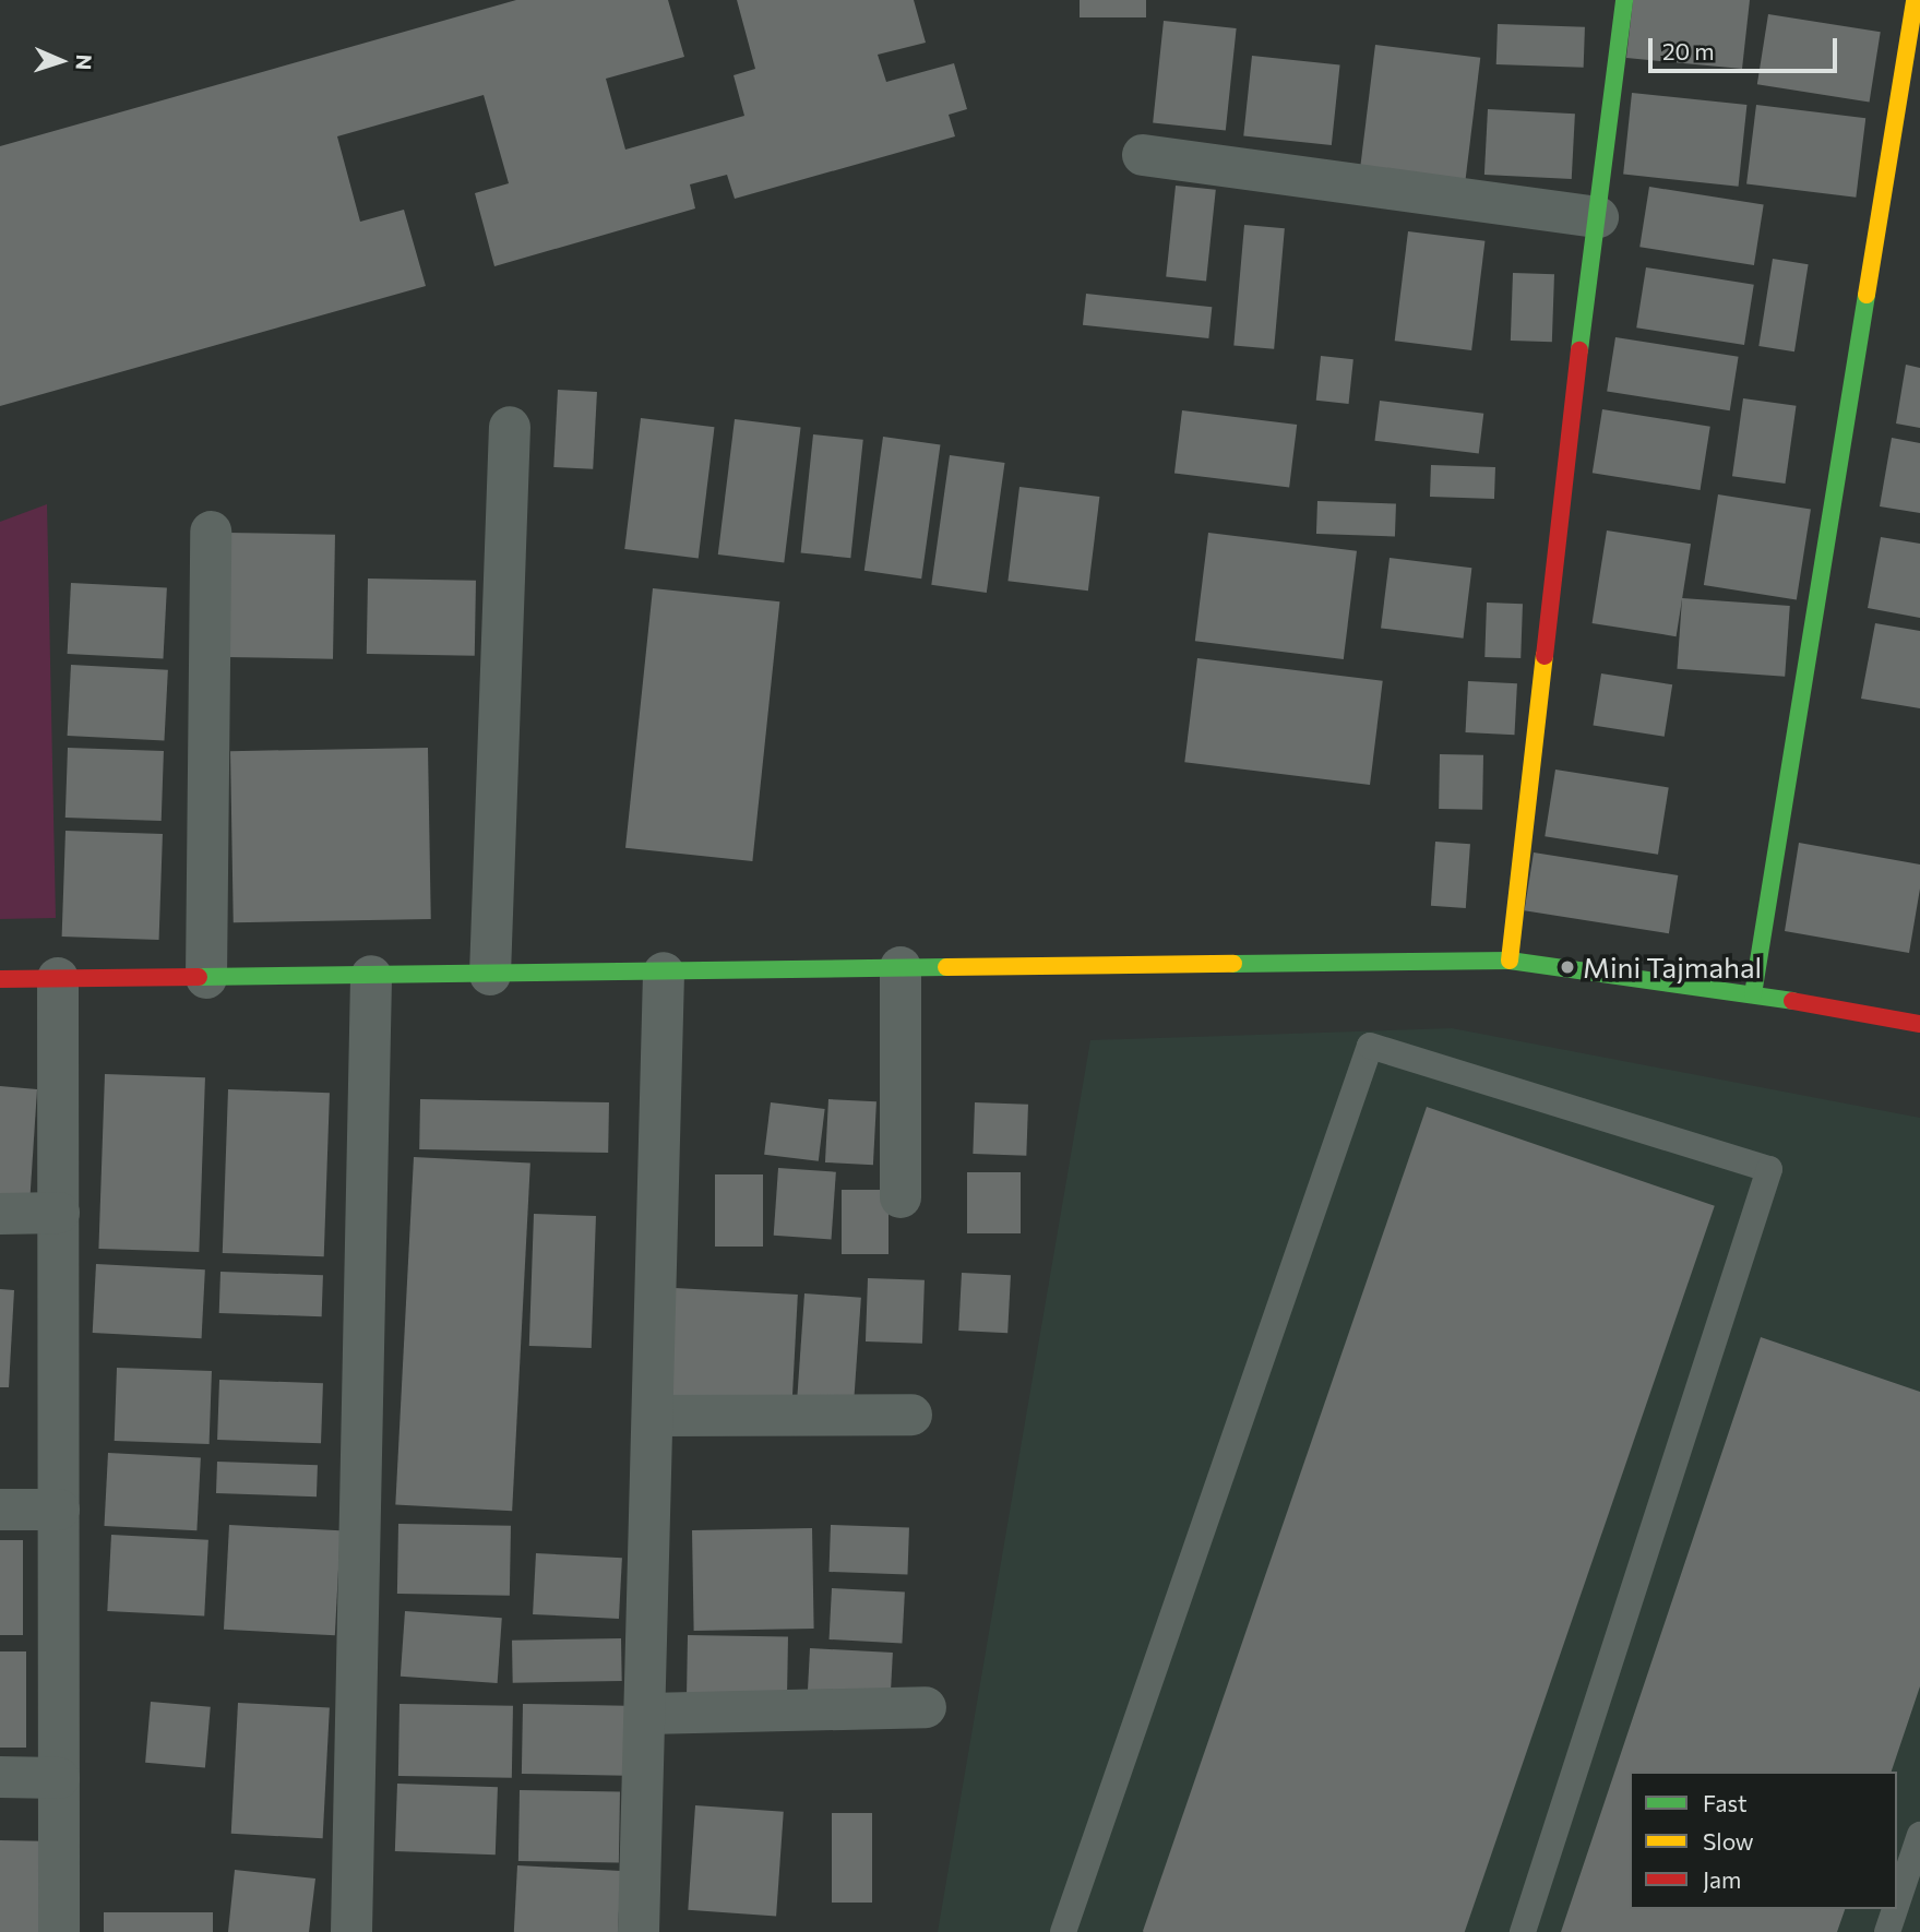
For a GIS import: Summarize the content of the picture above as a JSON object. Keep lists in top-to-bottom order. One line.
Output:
{"places":["Mini Tajmahal"],"legend":["Fast","Slow","Jam"],"scale_bar":"20 m","north":"right"}
